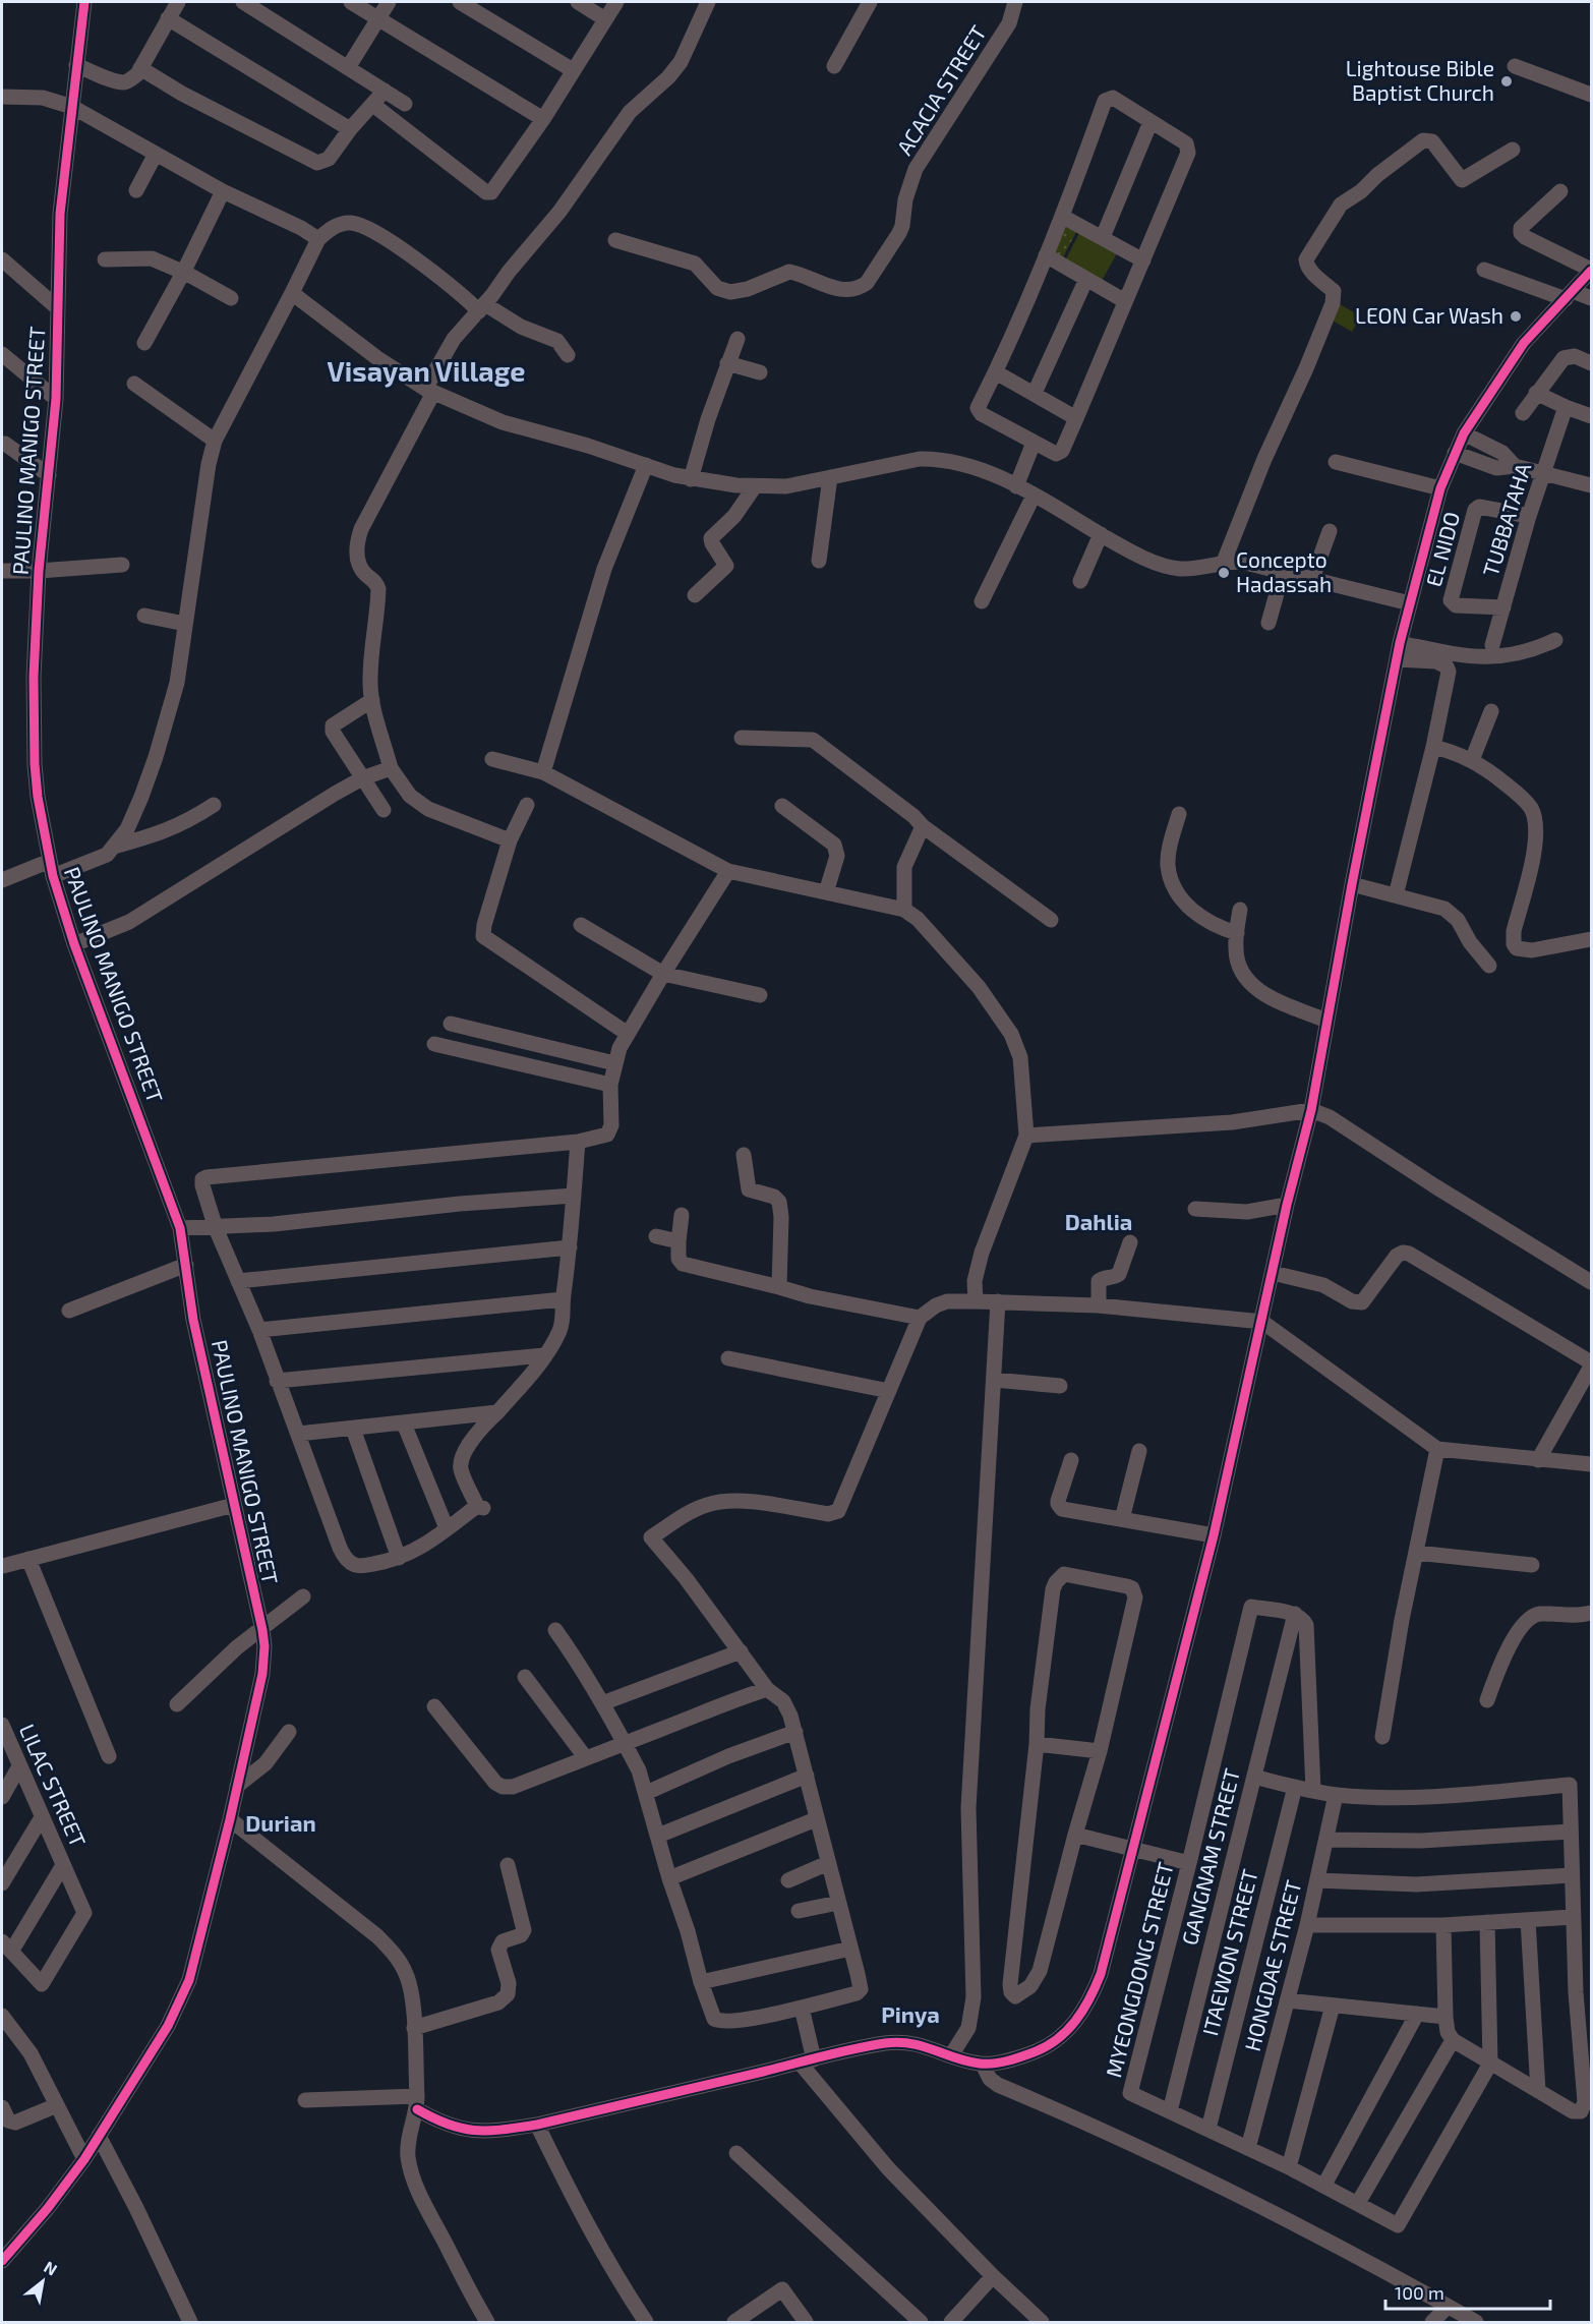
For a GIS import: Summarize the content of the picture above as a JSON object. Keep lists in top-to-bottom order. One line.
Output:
{"streets":{"street":["ACACIA STREET","PAULINO MANIGO STREET","TUBBATAHA","EL NIDO","LILAC STREET","GANGNAM STREET","ITAEWON STREET","HONGDAE STREET","MYEONGDONG STREET"]},"crossings":[["TUBBATAHA","EL NIDO"],["GANGNAM STREET","MYEONGDONG STREET"],["ITAEWON STREET","MYEONGDONG STREET"],["HONGDAE STREET","MYEONGDONG STREET"]],"districts":["Visayan Village","Dahlia","Durian","Pinya"],"places":["Lightouse Bible Baptist Church","LEON Car Wash","Concepto Hadassah"],"scale_bar":"100 m","north":"top right"}
